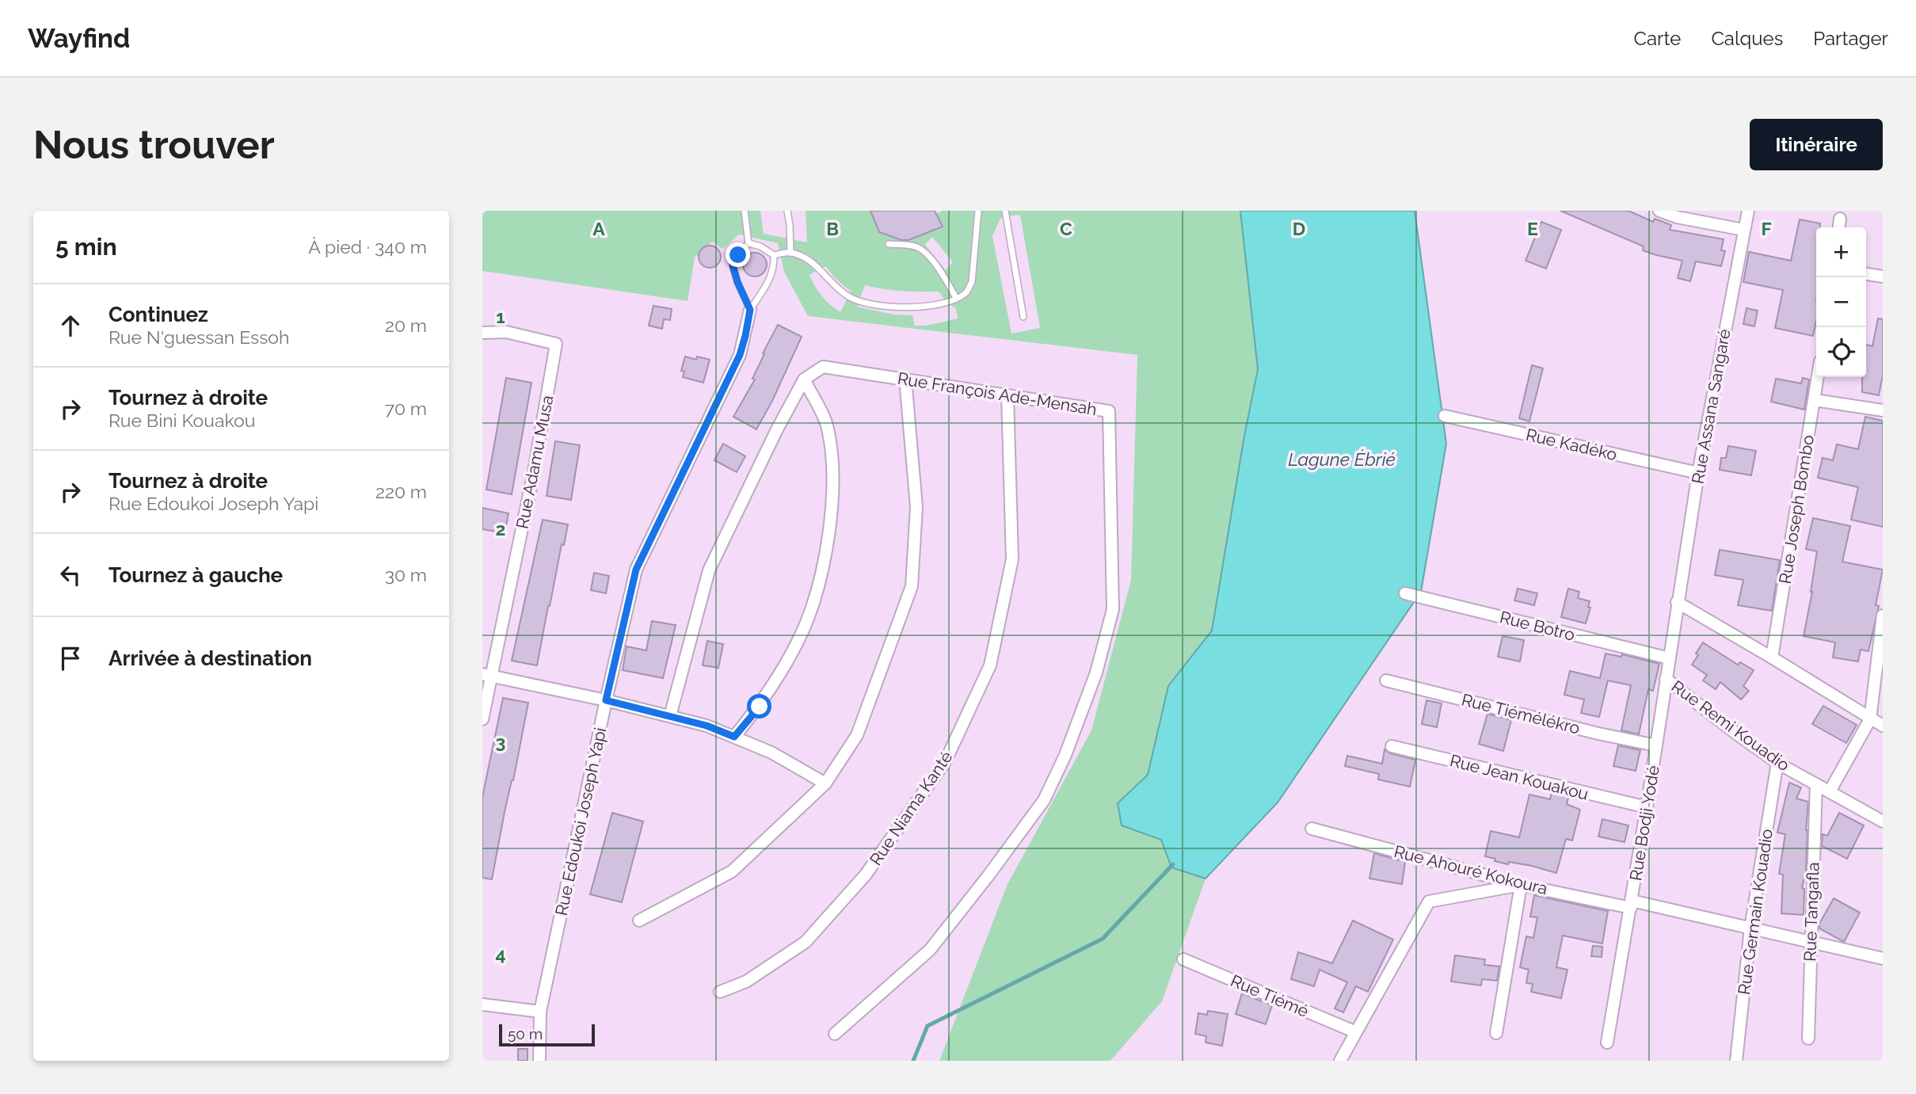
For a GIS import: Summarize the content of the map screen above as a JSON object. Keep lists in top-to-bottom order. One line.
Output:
{"streets":{"street":["Rue François Ade-Mensah","Rue Assana Sangaré","Rue Kadéko","Rue Adamu Musa","Rue Joseph Bombo","Rue Botro","Rue Tiémélékro","Rue Remi Kouadio","Rue Jean Kouakou","Rue Niama Kanté","Rue Edoukoi Joseph Yapi","Rue Bodji Yodé","Rue Ahouré Kokoura","Rue Germain Kouadio","Rue Tangafla","Rue Tiémé"]},"crossings":[["Rue François Ade-Mensah","Rue Niama Kanté"],["Rue Assana Sangaré","Rue Kadéko"],["Rue Assana Sangaré","Rue Bodji Yodé"],["Rue Botro","Rue Bodji Yodé"],["Rue Tiémélékro","Rue Bodji Yodé"],["Rue Remi Kouadio","Rue Bodji Yodé"],["Rue Remi Kouadio","Rue Germain Kouadio"],["Rue Remi Kouadio","Rue Tangafla"],["Rue Jean Kouakou","Rue Bodji Yodé"],["Rue Bodji Yodé","Rue Ahouré Kokoura"],["Rue Ahouré Kokoura","Rue Germain Kouadio"],["Rue Ahouré Kokoura","Rue Tangafla"]],"water":["Lagune Ébrié"],"scale_bar":"50 m","page":{"header":"Wayfind","nav":["Carte","Calques","Partager"],"buttons":"Itinéraire","title":"Nous trouver","heading":["5 min","À pied · 340 m"],"map_buttons":["+","−"],"list":[["Continuez","Rue N'guessan Essoh","20 m"],["Tournez à droite","Rue Bini Kouakou","70 m"],["Tournez à droite","Rue Edoukoi Joseph Yapi","220 m"],["Tournez à gauche","30 m"],"Arrivée à destination"],"scale":"50 m"},"grid":{"columns":["A","B","C","D","E","F"],"rows":["1","2","3","4"]}}
